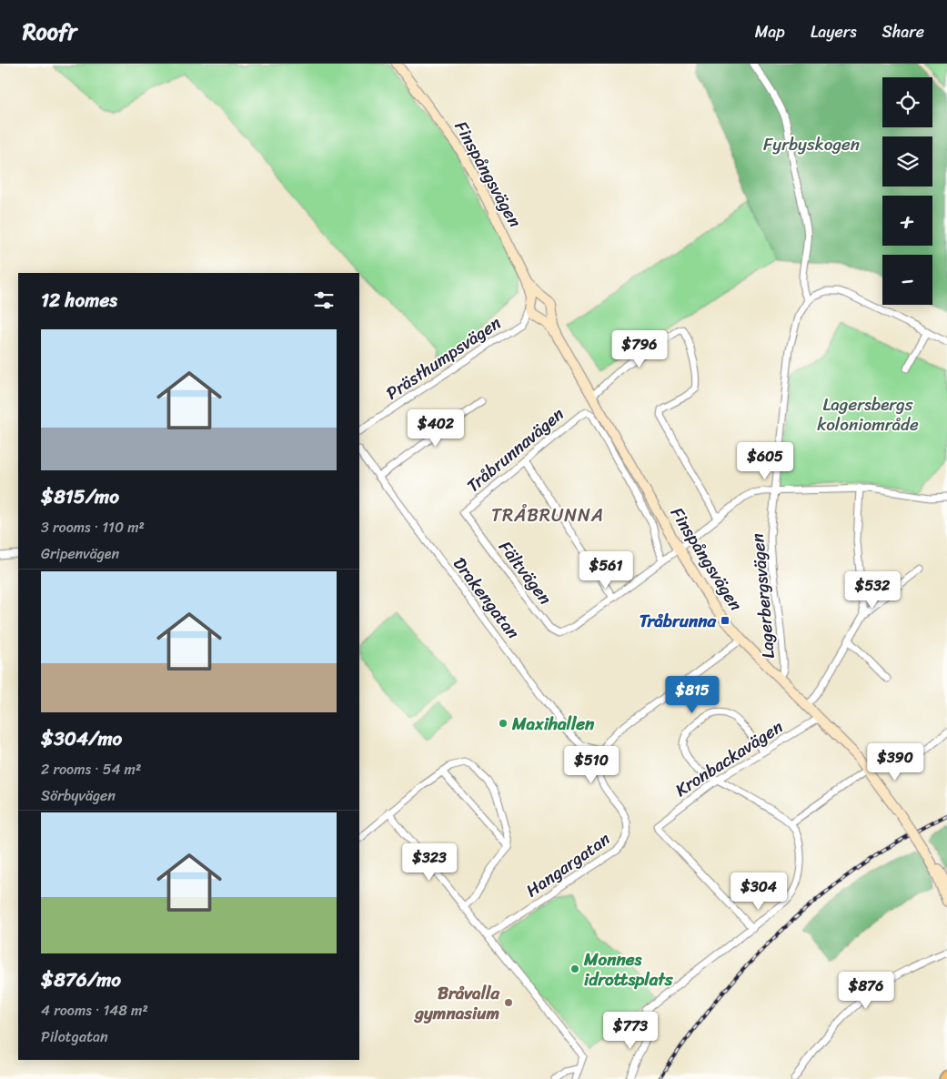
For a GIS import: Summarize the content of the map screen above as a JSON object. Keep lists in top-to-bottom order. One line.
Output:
{"streets":{"main road":["Finspångsvägen"],"street":["Prästhumpsvägen","Tråbrunnavägen","Fältvägen","Lagerbergsvägen","Drakengatan","Kronbackavägen","Hangargatan"]},"crossings":[["Finspångsvägen","Prästhumpsvägen"],["Finspångsvägen","Lagerbergsvägen"],["Finspångsvägen","Kronbackavägen"],["Tråbrunnavägen","Fältvägen"],["Drakengatan","Hangargatan"]],"districts":["TRÅBRUNNA"],"parks":["Fyrbyskogen","Lagersbergs koloniområde"],"places":{"transit":["Tråbrunna"],"other":["Maxihallen","Monnes idrottsplats","Bråvalla gymnasium"]},"page":{"header":"Roofr","nav":["Map","Layers","Share"],"map_buttons":["+","−"],"heading":"12 homes","list":[{"name":"$815/mo","note":"3 rooms · 110 m² · Gripenvägen"},{"name":"$304/mo","note":"2 rooms · 54 m² · Sörbyvägen"},{"name":"$876/mo","note":"4 rooms · 148 m² · Pilotgatan"}],"price":["$796","$402","$605","$561","$532","$815","$390","$510","$323","$304","$876","$773"]}}
